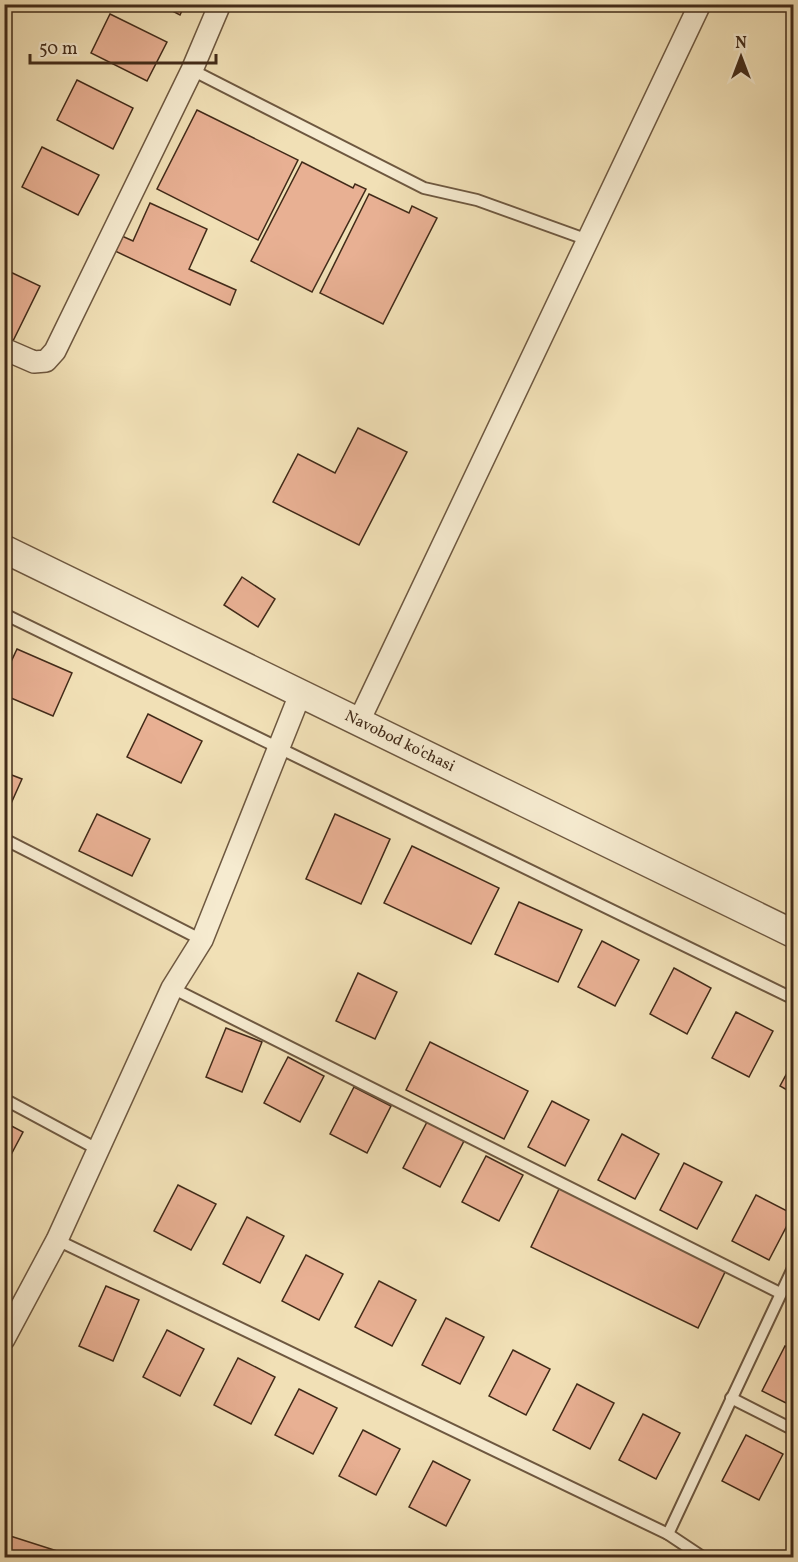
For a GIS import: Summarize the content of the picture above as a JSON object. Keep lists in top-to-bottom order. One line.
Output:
{"streets":{"street":["Navobod ko'chasi"]},"scale_bar":"50 m","north":"top"}
